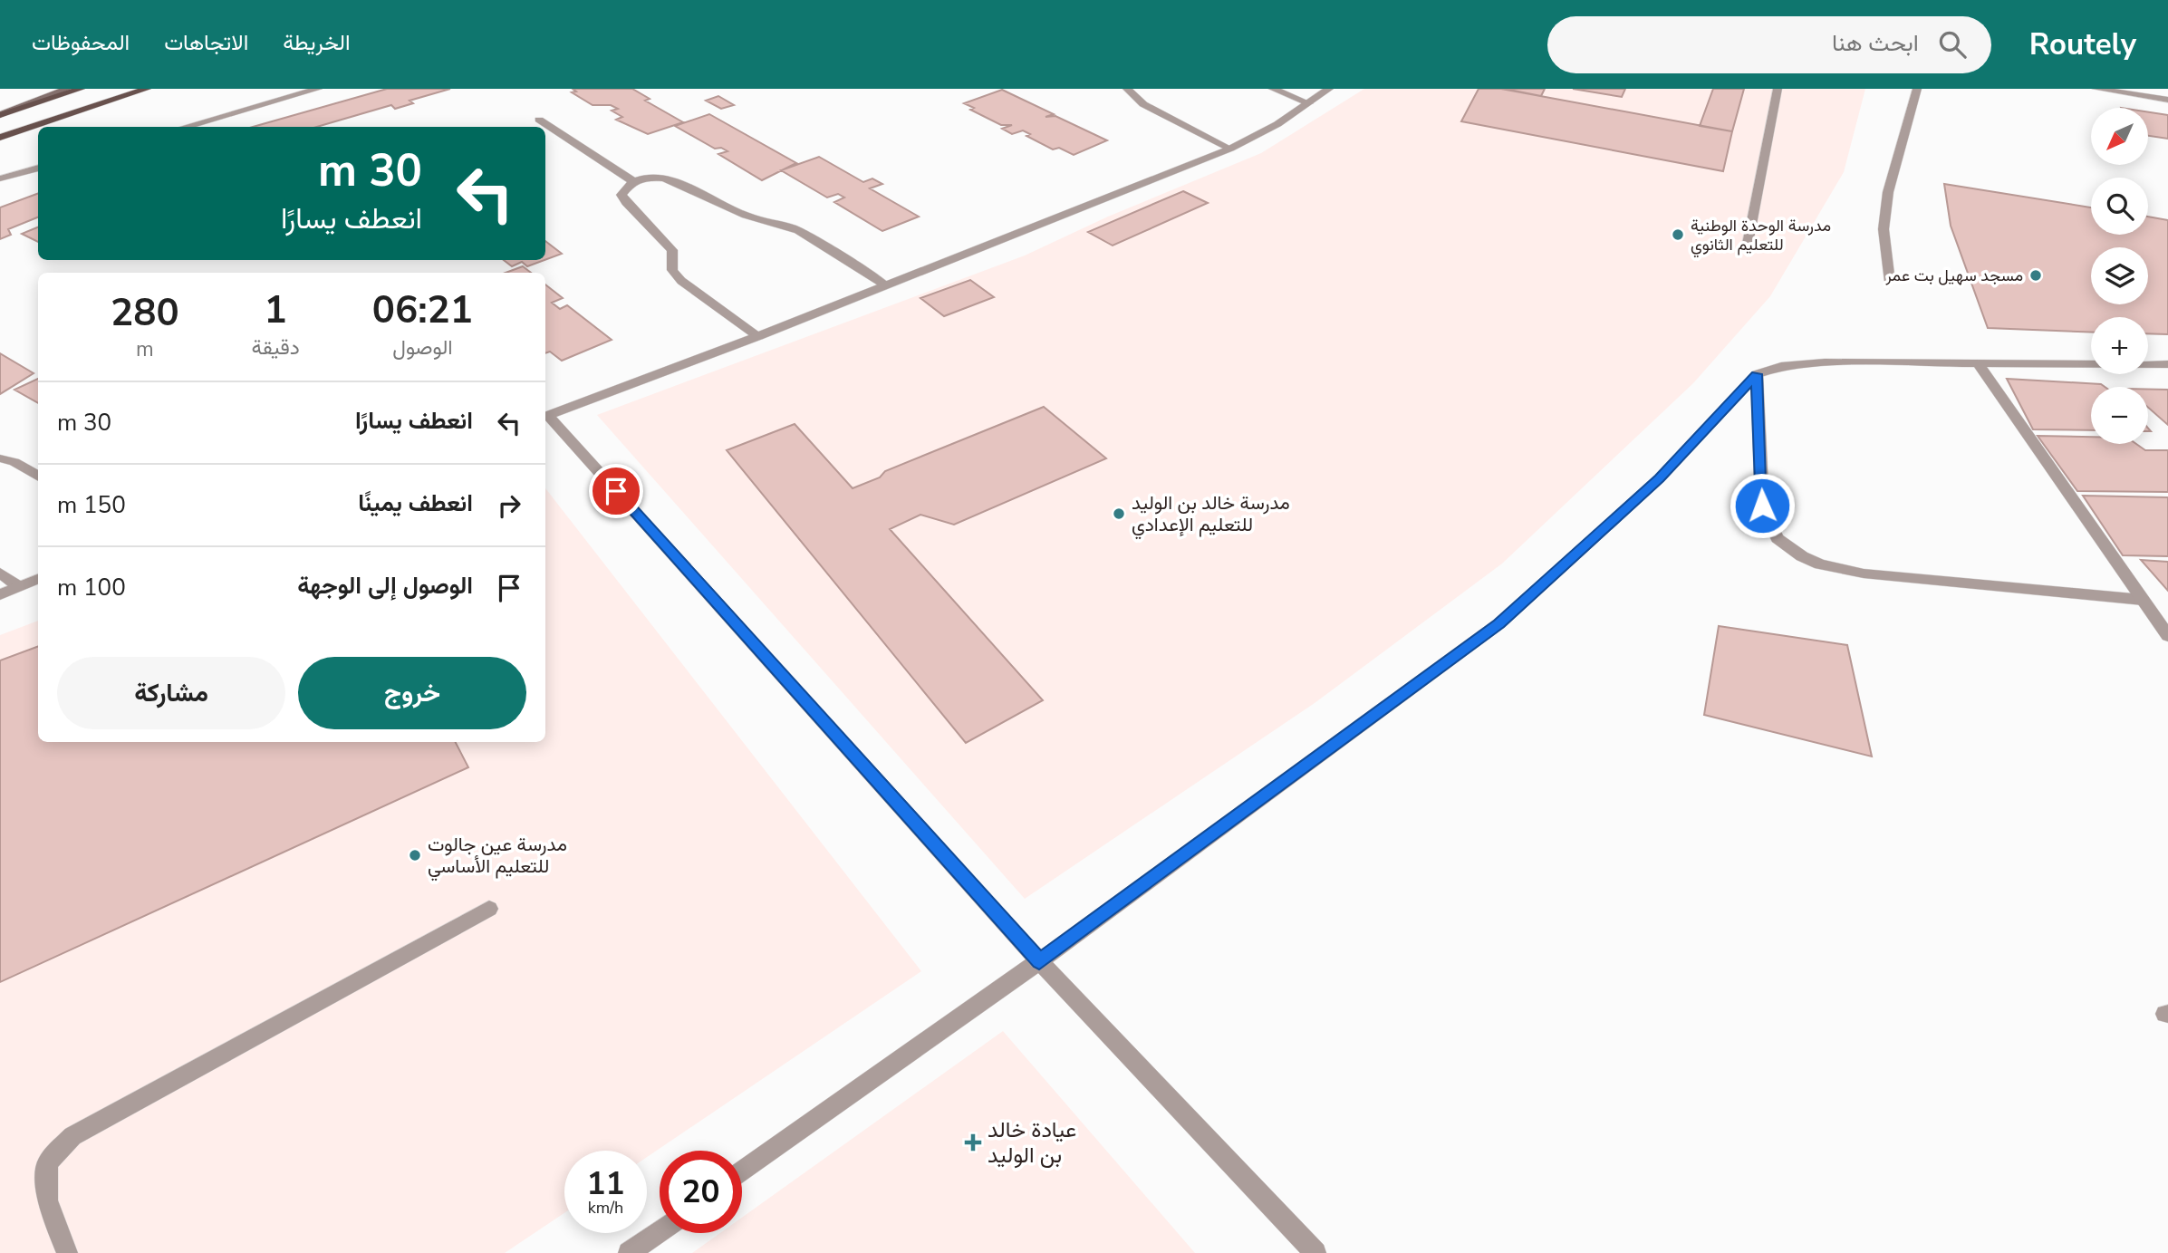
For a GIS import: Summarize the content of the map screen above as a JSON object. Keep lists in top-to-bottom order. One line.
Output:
{"places":{"other":["مدرسة الوحدة الوطنية للتعليم الثانوي","مسجد سهيل بت عمر","مدرسة خالد بن الوليد للتعليم الإعدادي","مدرسة عين جالوت للتعليم الأساسي"],"health":["عيادة خالد بن الوليد"]},"north":"bottom left","page":{"header":"Routely","search":"ابحث هنا","nav":["الخريطة","الاتجاهات","المحفوظات"],"map_buttons":["+","−"],"turn":["30 m","انعطف يسارًا"],"eta":["06:21","الوصول","1","دقيقة","280","m"],"list":[{"name":"انعطف يسارًا","value":"30 m"},{"name":"انعطف يمينًا","value":"150 m"},{"name":"الوصول إلى الوجهة","value":"100 m"}],"buttons":["خروج","مشاركة"],"speed":"11 km/h","limit":"20"}}
